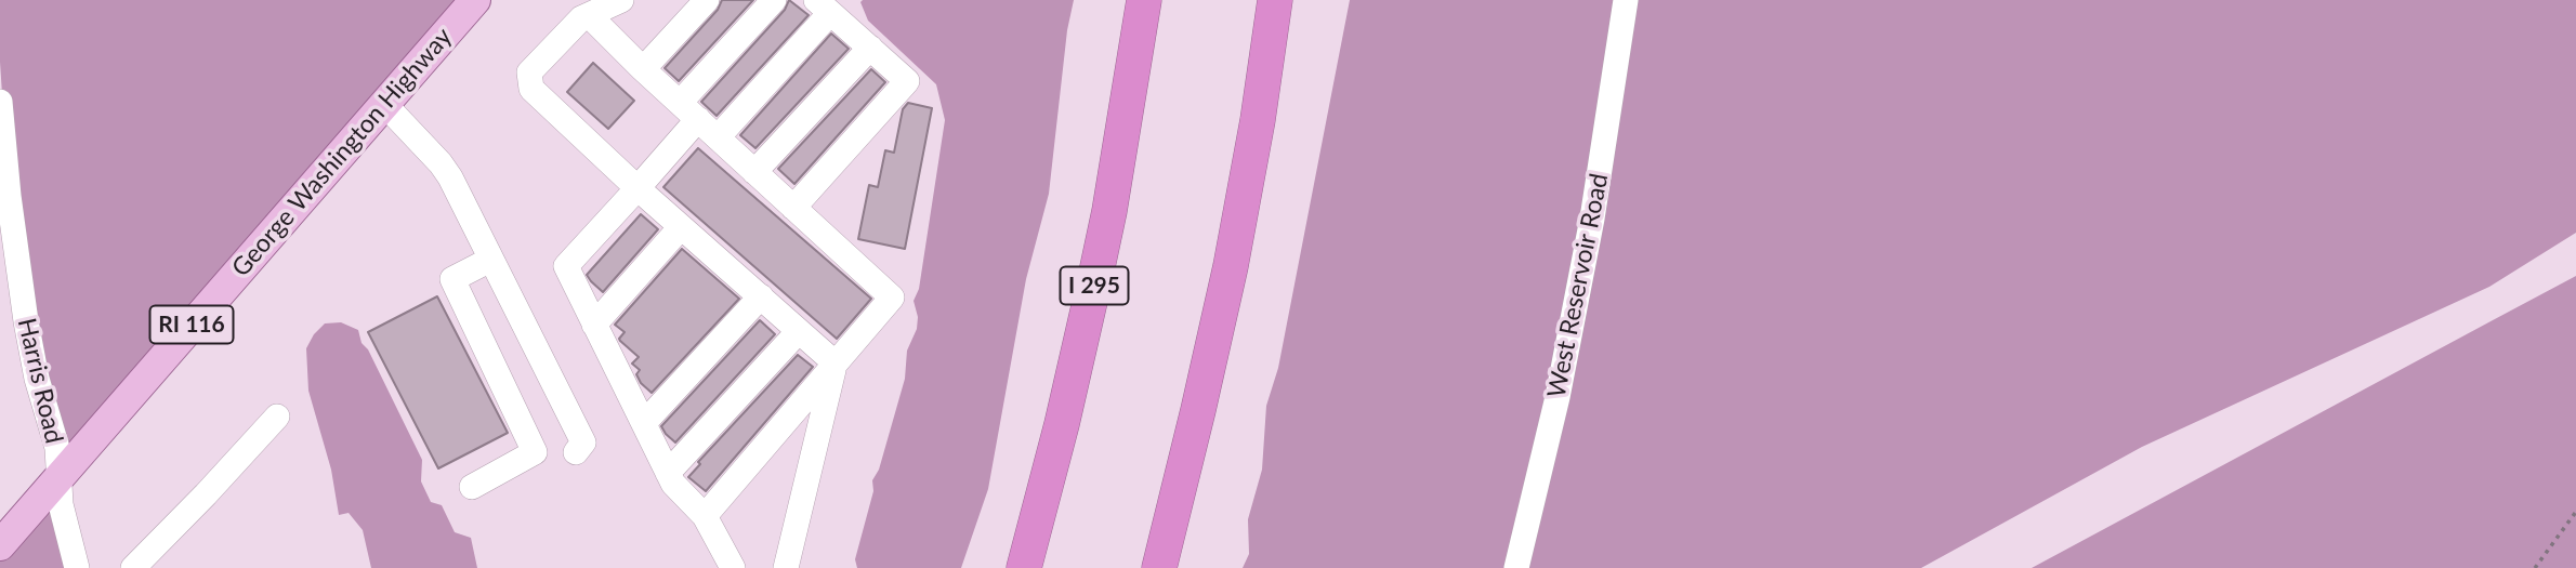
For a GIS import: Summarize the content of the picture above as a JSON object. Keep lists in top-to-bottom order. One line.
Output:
{"streets":{"highway":["I 295"],"main road":["George Washington Highway","RI 116"],"street":["West Reservoir Road","Harris Road"]},"crossings":[["George Washington Highway","Harris Road"]]}
